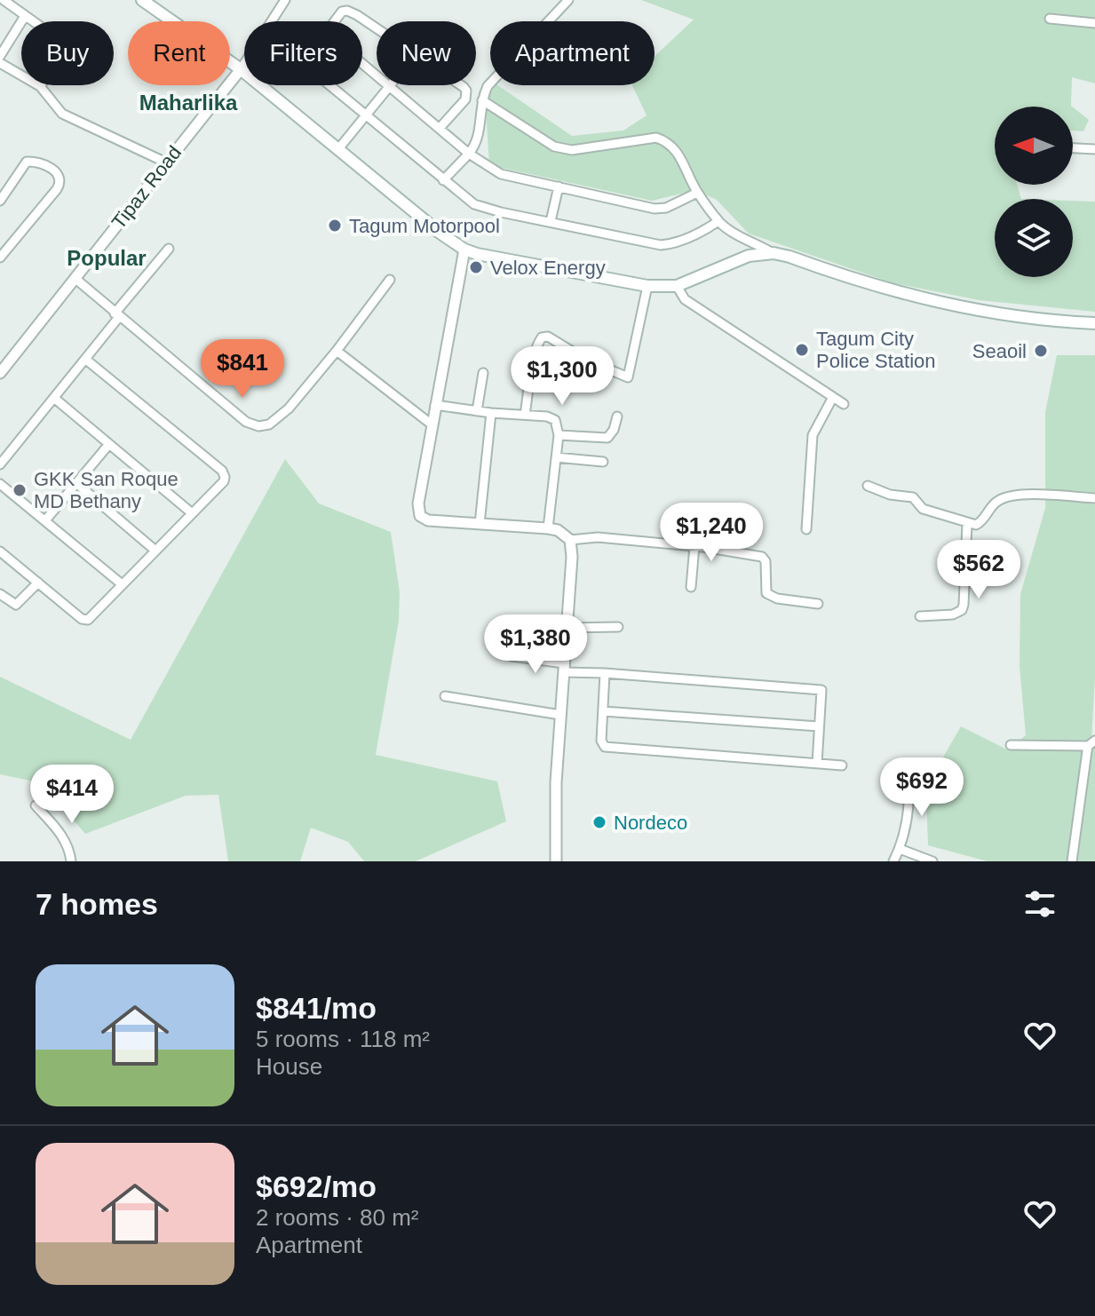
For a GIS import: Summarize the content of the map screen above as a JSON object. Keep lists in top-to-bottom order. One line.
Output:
{"streets":{"street":["Tipaz Road"]},"districts":["Maharlika","Popular"],"places":["Tagum Motorpool","Velox Energy","Tagum City Police Station","Seaoil","GKK San Roque MD Bethany","Nordeco"],"north":"left","page":{"chip":["Buy","Rent","Filters","New","Apartment"],"price":["$841","$1,300","$1,240","$562","$1,380","$692","$414"],"heading":"7 homes","list":[{"name":"$841/mo","note":"5 rooms · 118 m² · House"},{"name":"$692/mo","note":"2 rooms · 80 m² · Apartment"}]}}
